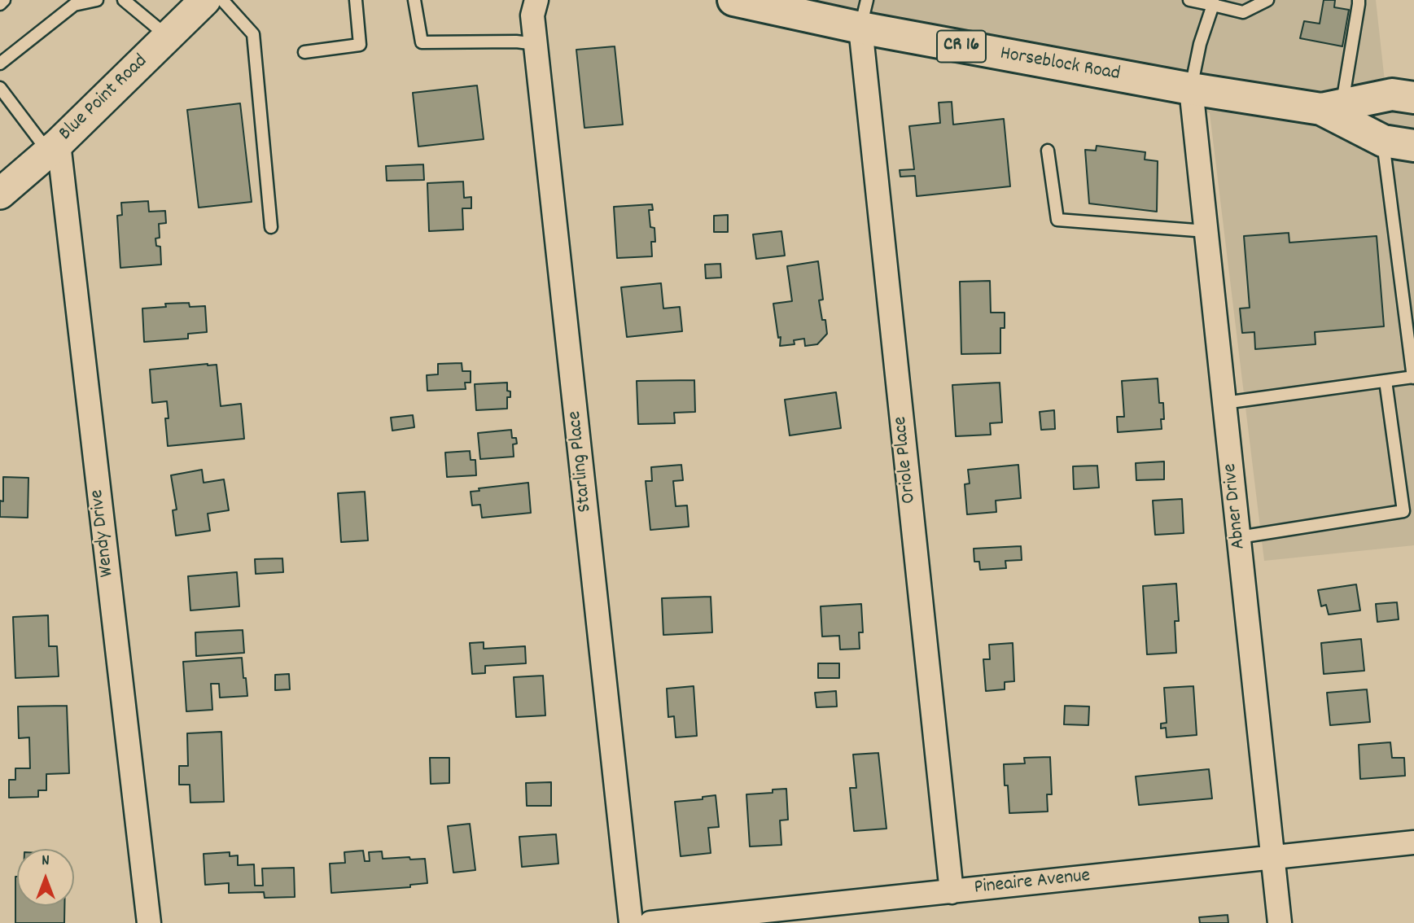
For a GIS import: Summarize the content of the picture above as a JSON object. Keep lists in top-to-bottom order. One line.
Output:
{"streets":{"main road":["CR 16","Horseblock Road"],"street":["Blue Point Road","Oriole Place","Starling Place","Abner Drive","Wendy Drive","Pineaire Avenue"]},"crossings":[["Horseblock Road","Oriole Place"],["Horseblock Road","Abner Drive"],["Blue Point Road","Wendy Drive"],["Oriole Place","Pineaire Avenue"],["Abner Drive","Pineaire Avenue"]],"north":"top"}
